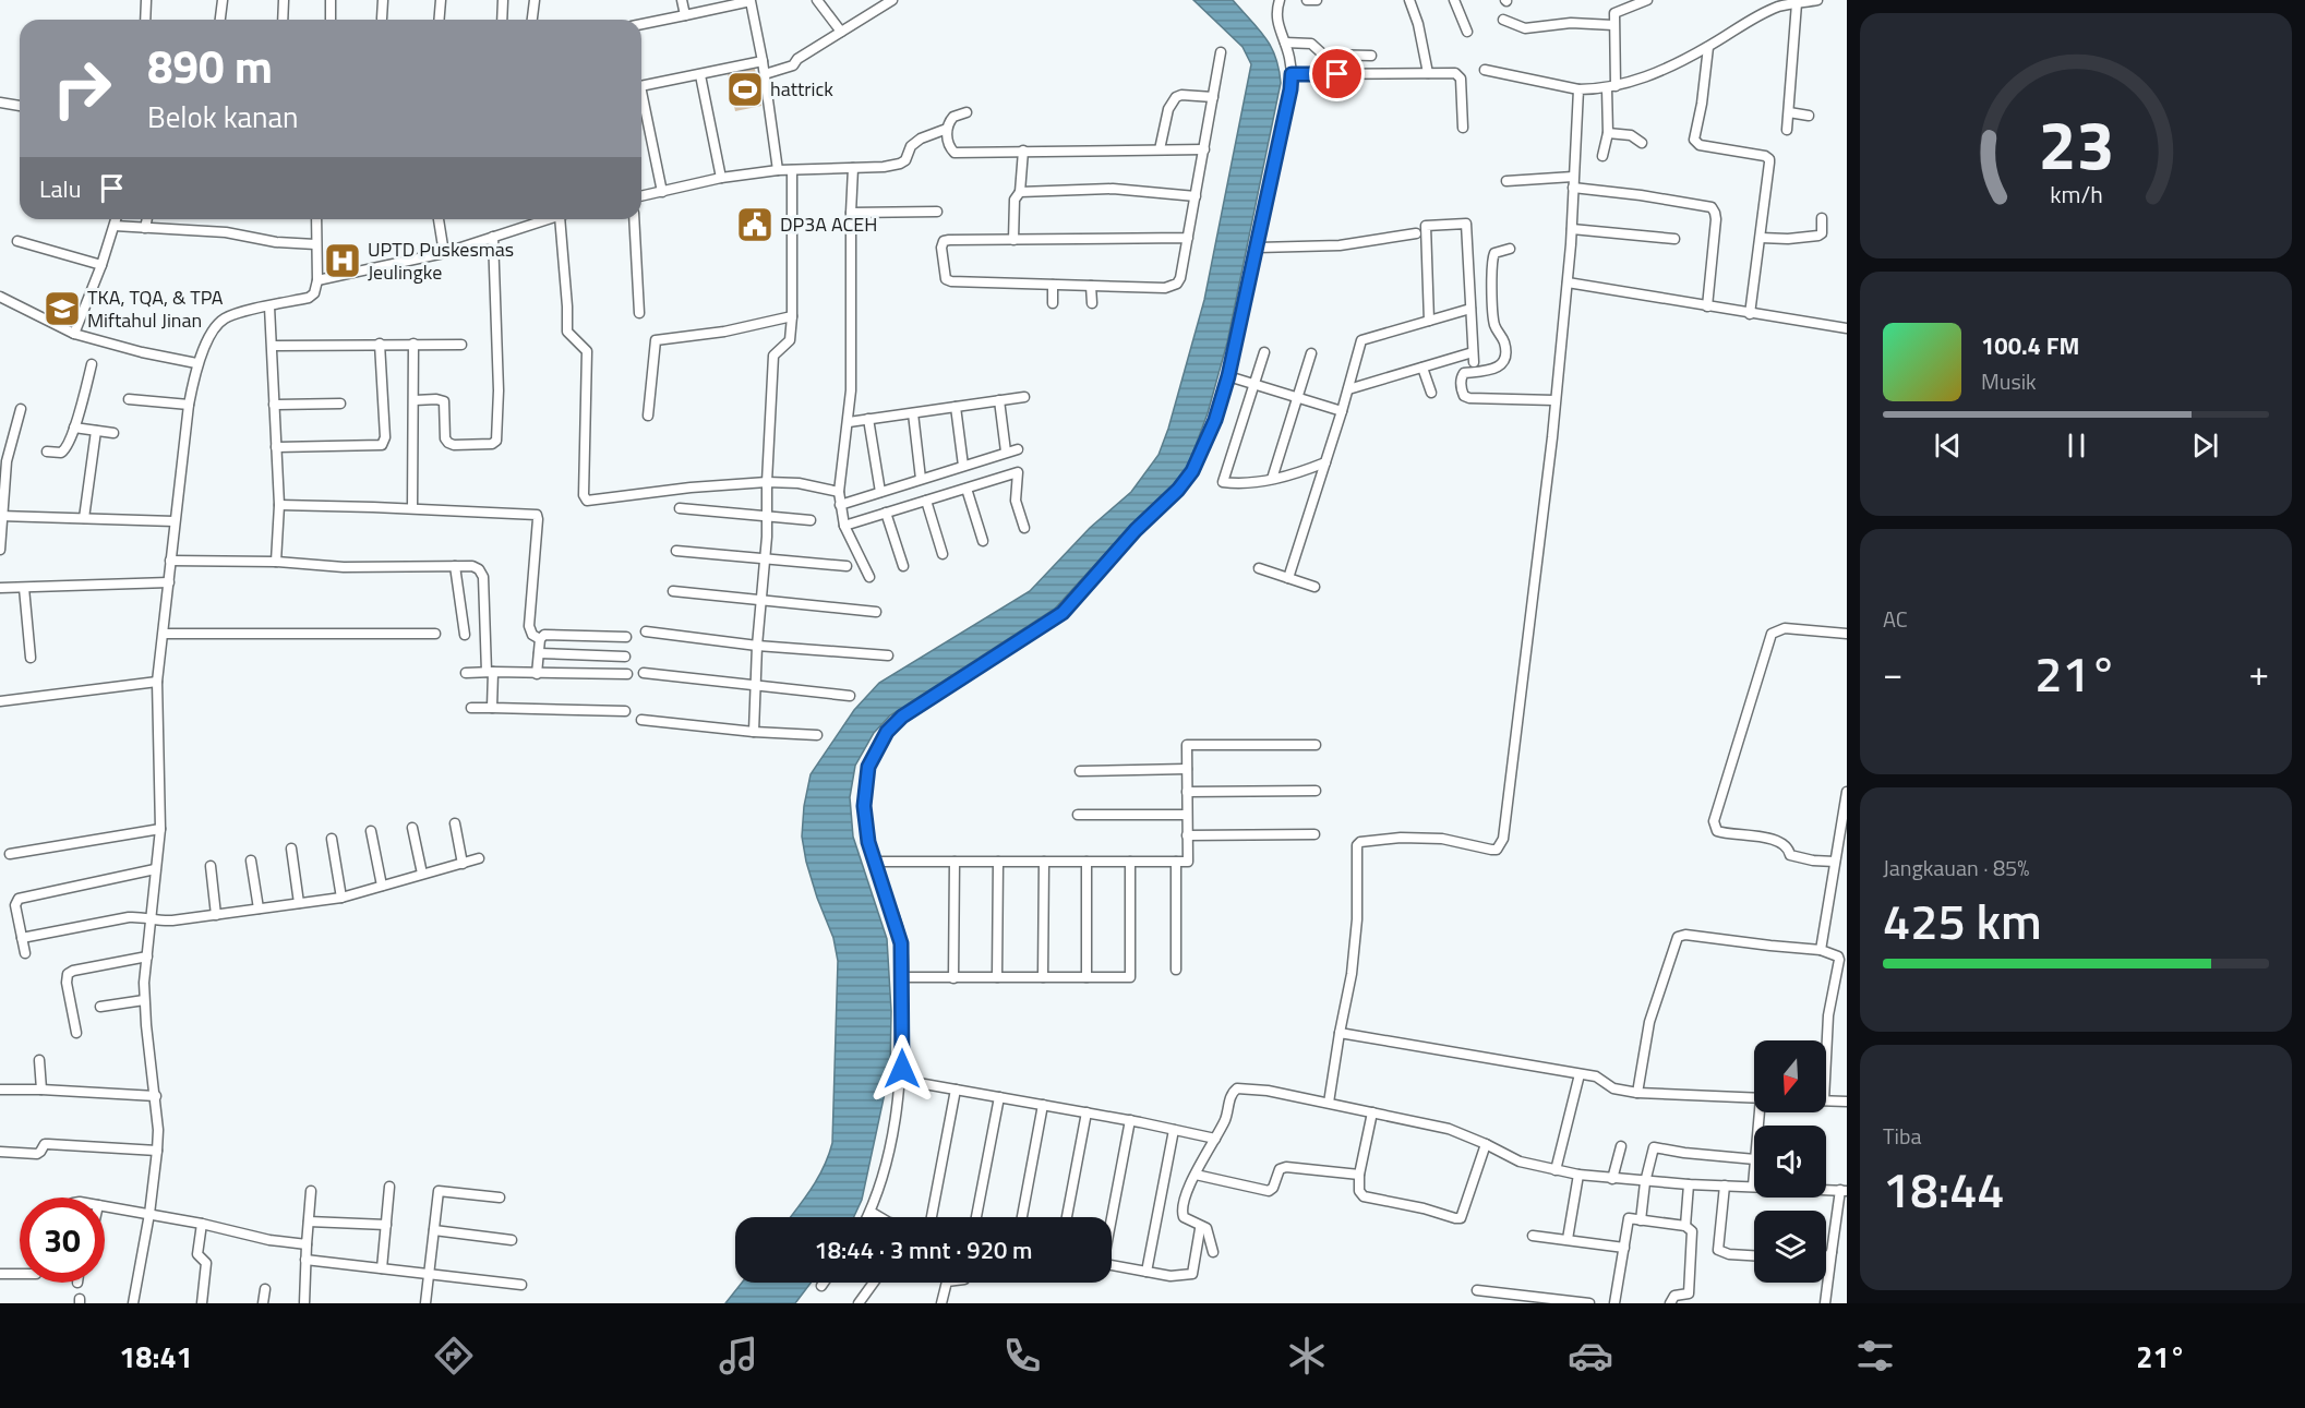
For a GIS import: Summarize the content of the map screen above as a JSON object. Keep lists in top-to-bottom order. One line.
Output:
{"places":{"sports":["hattrick"],"public building":["DP3A ACEH"],"hospital":["UPTD Puskesmas Jeulingke"],"school or university":["TKA, TQA, & TPA Miftahul Jinan"]},"north":"bottom","page":{"turn":["890 m","Belok kanan"],"then":"Lalu","song":["100.4 FM","Musik"],"tile":["AC",["Jangkauan · 85%","425 km"],["Tiba","18:44"]],"heat":["−","21°","+"],"limit":"30","trip":"18:44 · 3 mnt · 920 m","tabs":["18:41","21°"],"gauge":["23","km/h"]}}
